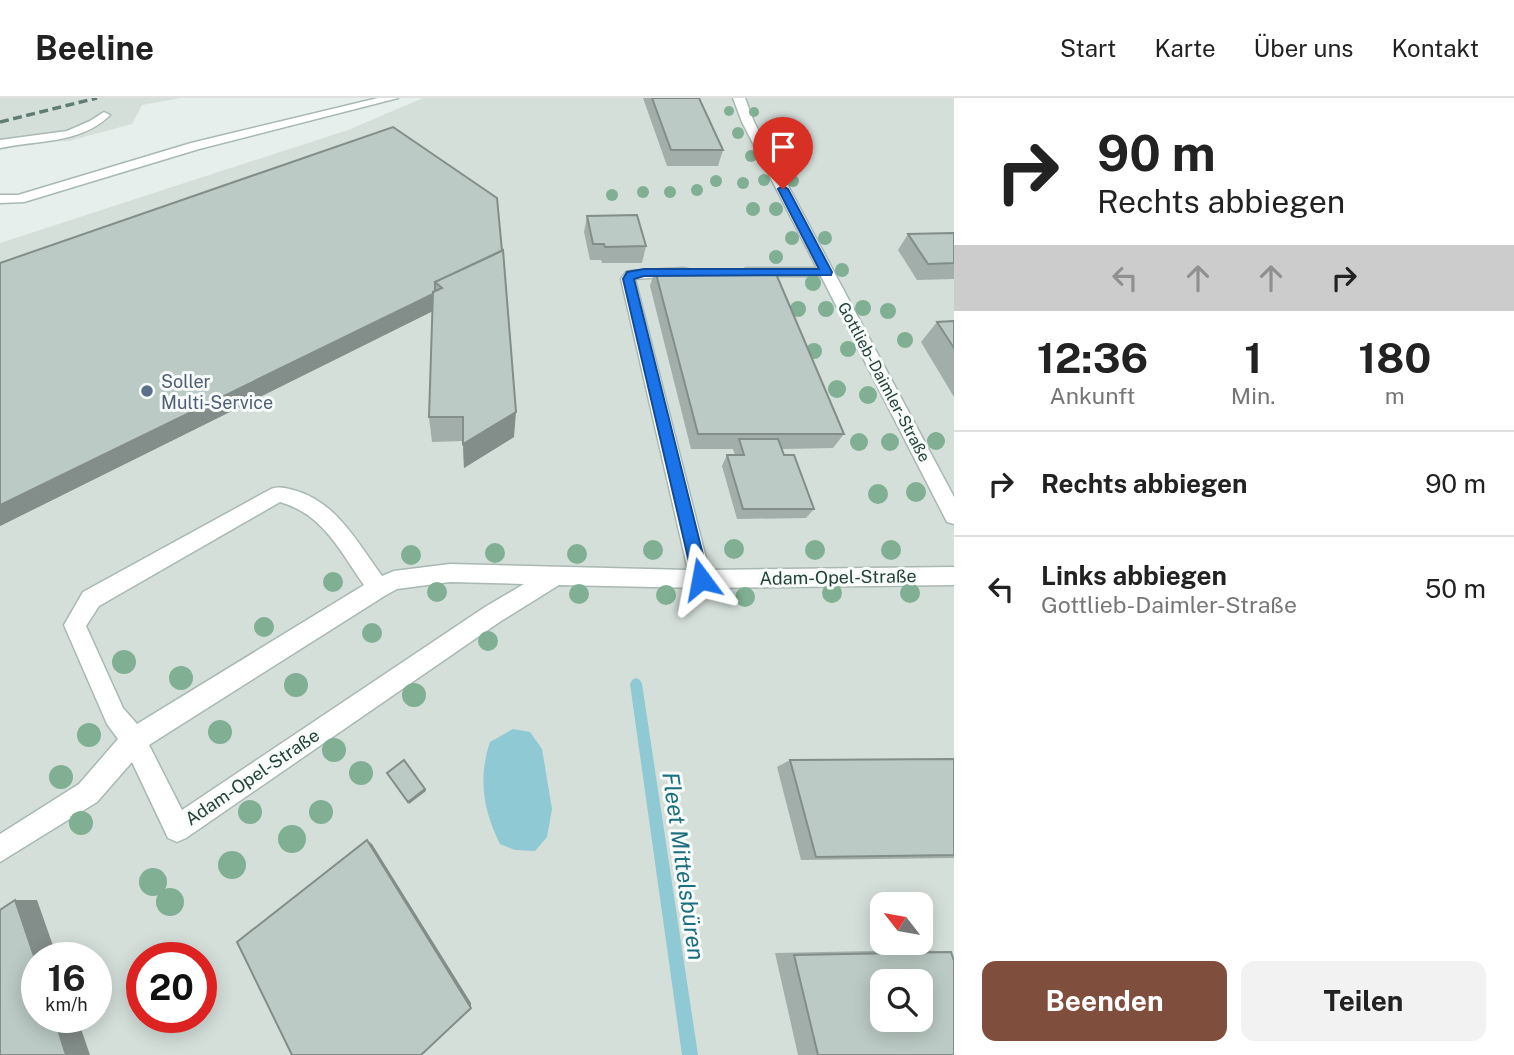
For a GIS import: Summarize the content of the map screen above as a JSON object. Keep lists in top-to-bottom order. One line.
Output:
{"streets":{"street":["Gottlieb-Daimler-Straße","Adam-Opel-Straße"]},"water":["Fleet Mittelsbüren"],"places":["Soller Multi-Service"],"north":"top left","page":{"header":"Beeline","nav":["Start","Karte","Über uns","Kontakt"],"turn":["90 m","Rechts abbiegen"],"eta":["12:36","Ankunft","1","Min.","180","m"],"list":[{"name":"Rechts abbiegen","value":"90 m"},{"name":"Links abbiegen","note":"Gottlieb-Daimler-Straße","value":"50 m"}],"speed":"16 km/h","limit":"20","buttons":["Beenden","Teilen"]}}
